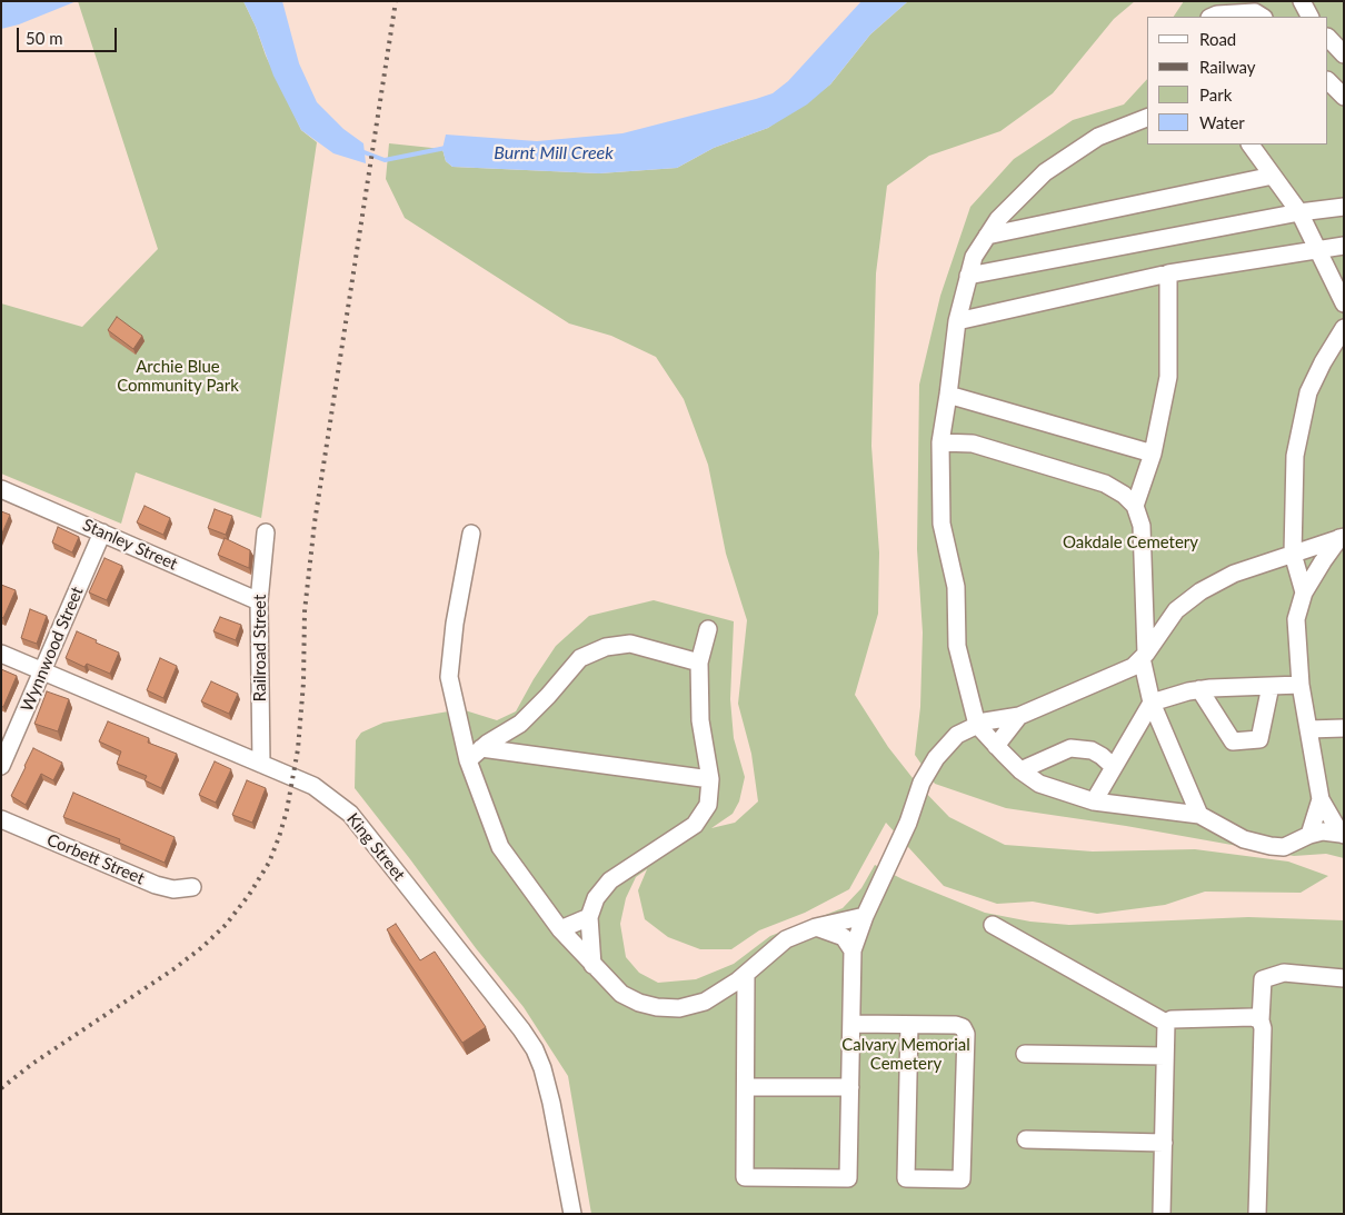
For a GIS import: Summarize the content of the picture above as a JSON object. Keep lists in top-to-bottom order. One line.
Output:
{"streets":{"street":["Stanley Street","Railroad Street","Wynnwood Street","King Street","Corbett Street"]},"crossings":[["Stanley Street","Railroad Street"],["Stanley Street","Wynnwood Street"],["Railroad Street","King Street"],["Wynnwood Street","King Street"]],"water":["Burnt Mill Creek"],"parks":["Archie Blue Community Park","Oakdale Cemetery","Calvary Memorial Cemetery"],"legend":["Road","Railway","Park","Water"],"scale_bar":"50 m"}
